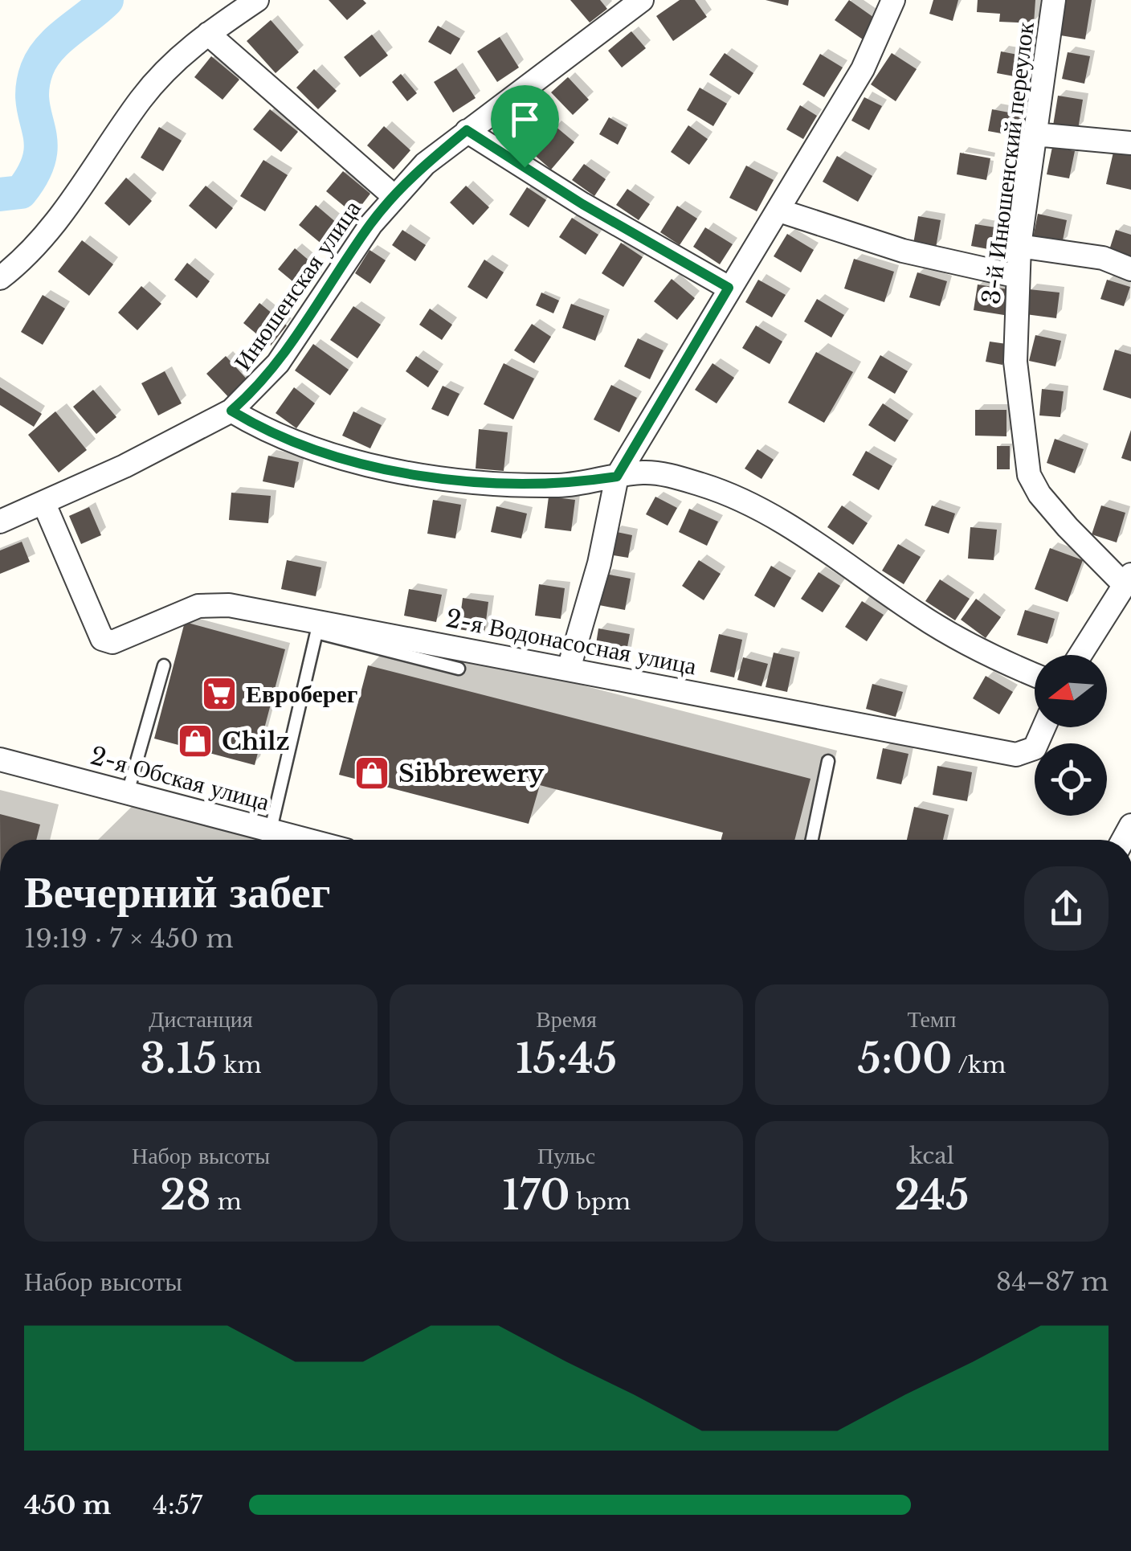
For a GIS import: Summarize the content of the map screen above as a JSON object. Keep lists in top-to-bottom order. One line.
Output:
{"streets":{"street":["3-й Инюшенский переулок","Инюшенская улица","2-я Водонасосная улица","2-я Обская улица"]},"crossings":[["Инюшенская улица","2-я Водонасосная улица"]],"places":{"supermarket":["Евроберег"],"shop":["Chilz","Sibbrewery"]},"north":"left","page":{"heading":["Вечерний забег","19:19 · 7 × 450 m"],"stats":[["Дистанция","3.15 km"],["Время","15:45"],["Темп","5:00 /km"],["Набор высоты","28 m"],["Пульс","170 bpm"],["kcal","245"]],"chart":["Набор высоты","84–87 m"],"list":[{"name":"450 m","note":"4:57"}]}}
